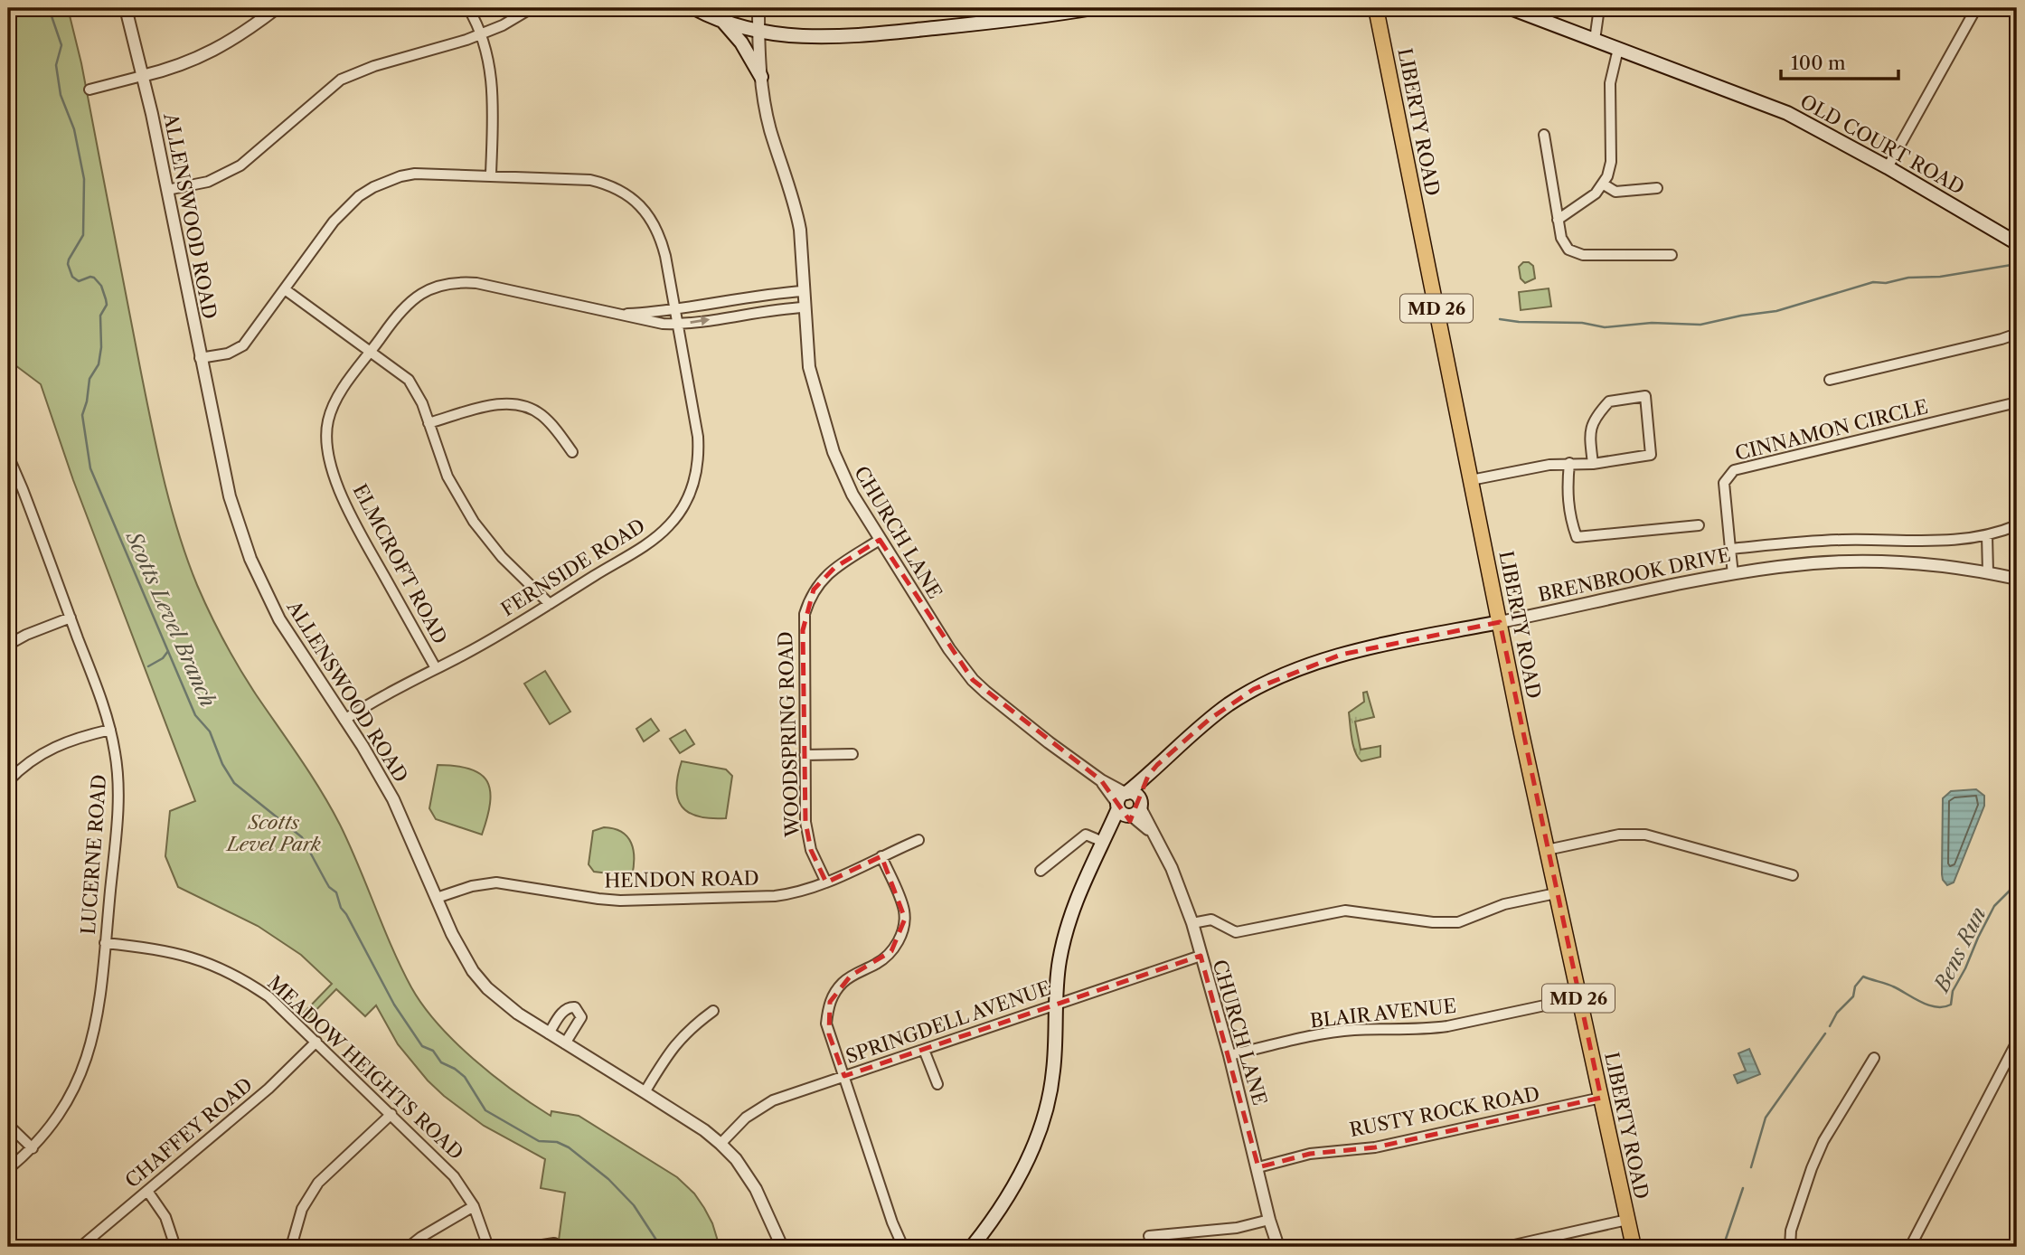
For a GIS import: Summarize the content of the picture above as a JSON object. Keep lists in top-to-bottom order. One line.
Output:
{"streets":{"main road":["LIBERTY ROAD","OLD COURT ROAD","MD 26","BRENBROOK DRIVE"],"street":["ALLENSWOOD ROAD","CINNAMON CIRCLE","CHURCH LANE","ELMCROFT ROAD","FERNSIDE ROAD","WOODSPRING ROAD","LUCERNE ROAD","HENDON ROAD","BLAIR AVENUE","SPRINGDELL AVENUE","MEADOW HEIGHTS ROAD","RUSTY ROCK ROAD","CHAFFEY ROAD"]},"crossings":[["LIBERTY ROAD","BRENBROOK DRIVE"],["LIBERTY ROAD","BLAIR AVENUE"],["LIBERTY ROAD","RUSTY ROCK ROAD"],["ALLENSWOOD ROAD","FERNSIDE ROAD"],["ALLENSWOOD ROAD","HENDON ROAD"],["ALLENSWOOD ROAD","SPRINGDELL AVENUE"],["CINNAMON CIRCLE","BRENBROOK DRIVE"],["CHURCH LANE","ELMCROFT ROAD"],["CHURCH LANE","BRENBROOK DRIVE"],["CHURCH LANE","WOODSPRING ROAD"],["CHURCH LANE","BLAIR AVENUE"],["CHURCH LANE","SPRINGDELL AVENUE"],["CHURCH LANE","RUSTY ROCK ROAD"],["ELMCROFT ROAD","FERNSIDE ROAD"],["BRENBROOK DRIVE","SPRINGDELL AVENUE"],["WOODSPRING ROAD","HENDON ROAD"],["LUCERNE ROAD","MEADOW HEIGHTS ROAD"],["MEADOW HEIGHTS ROAD","CHAFFEY ROAD"]],"water":["Scotts Level Branch","Bens Run"],"parks":["Scotts Level Park"],"scale_bar":"100 m"}
